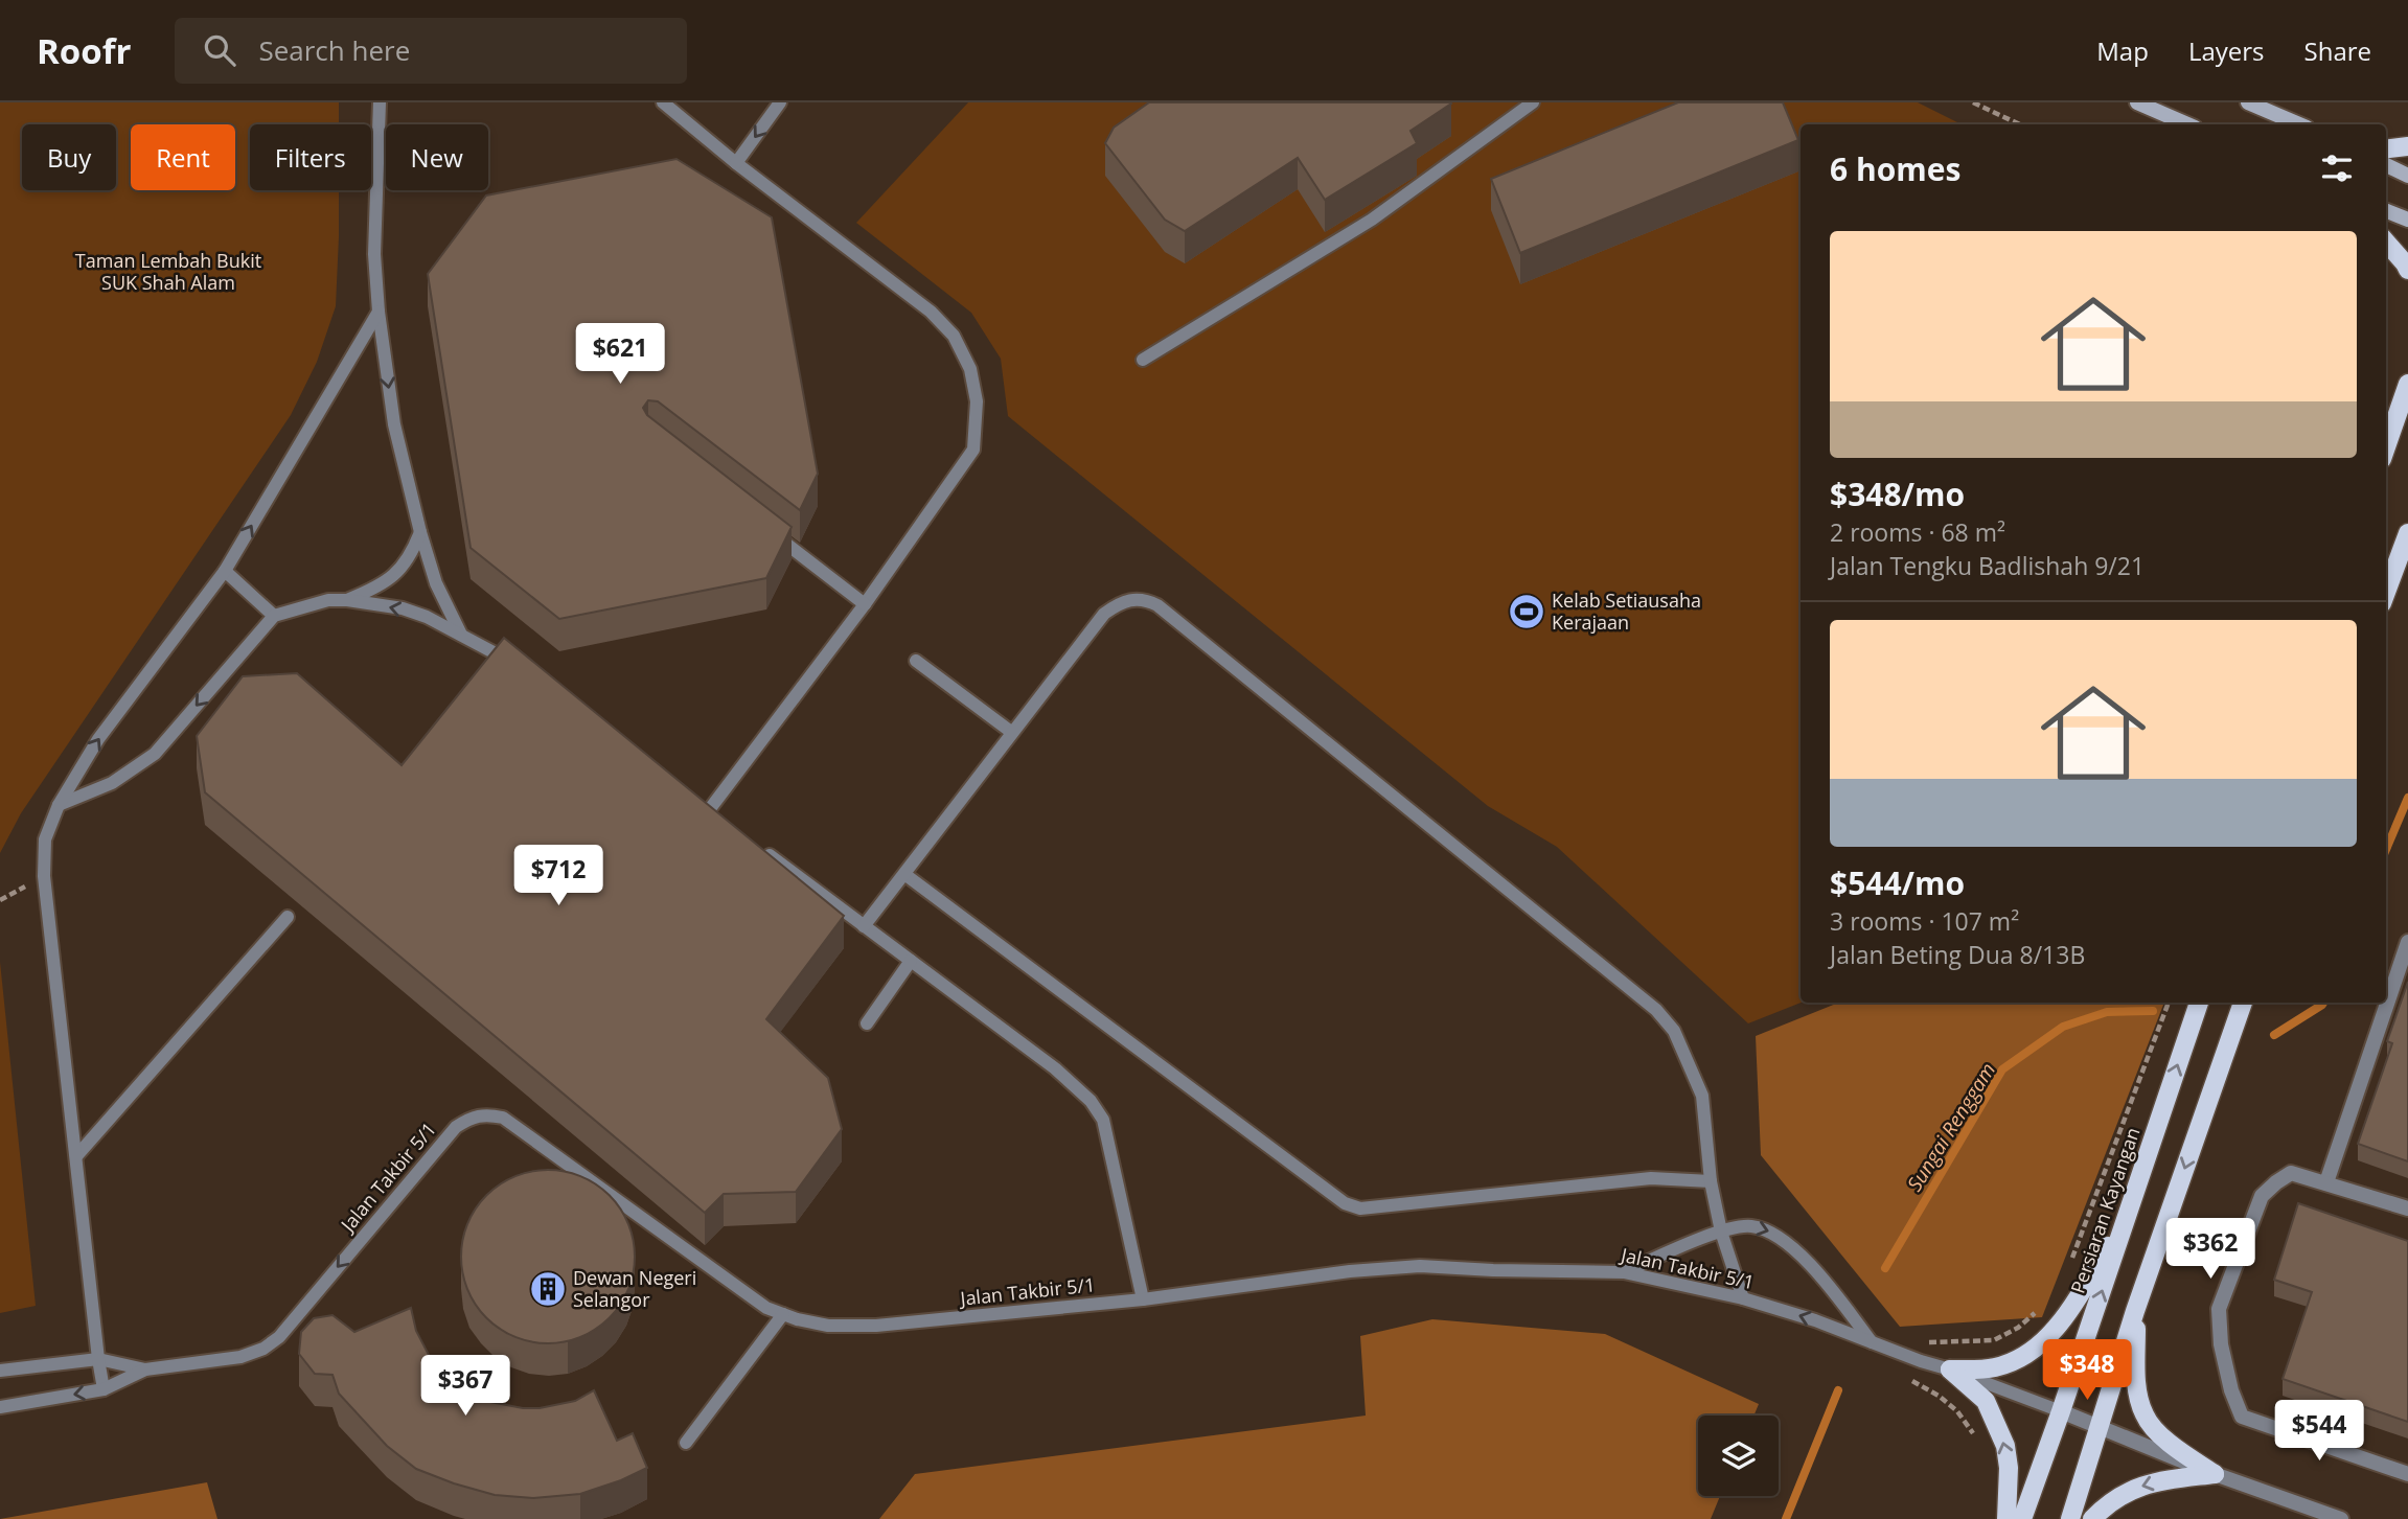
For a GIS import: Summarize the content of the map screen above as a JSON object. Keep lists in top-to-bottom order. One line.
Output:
{"streets":{"main road":["Persiaran Kayangan"],"lane":["Jalan Takbir 5/1"]},"crossings":[["Jalan Takbir 5/1","Persiaran Kayangan"]],"one_way":["Jalan Takbir 5/1"],"water":["Sungai Renggam"],"parks":["Taman Lembah Bukit SUK Shah Alam"],"places":{"sports":["Kelab Setiausaha Kerajaan"],"building":["Dewan Negeri Selangor"]},"page":{"header":"Roofr","search":"Search here","nav":["Map","Layers","Share"],"chip":["Buy","Rent","Filters","New"],"heading":"6 homes","list":[{"name":"$348/mo","note":"2 rooms · 68 m² · Jalan Tengku Badlishah 9/21"},{"name":"$544/mo","note":"3 rooms · 107 m² · Jalan Beting Dua 8/13B"}],"price":["$621","$712","$362","$348","$367","$544"]}}
